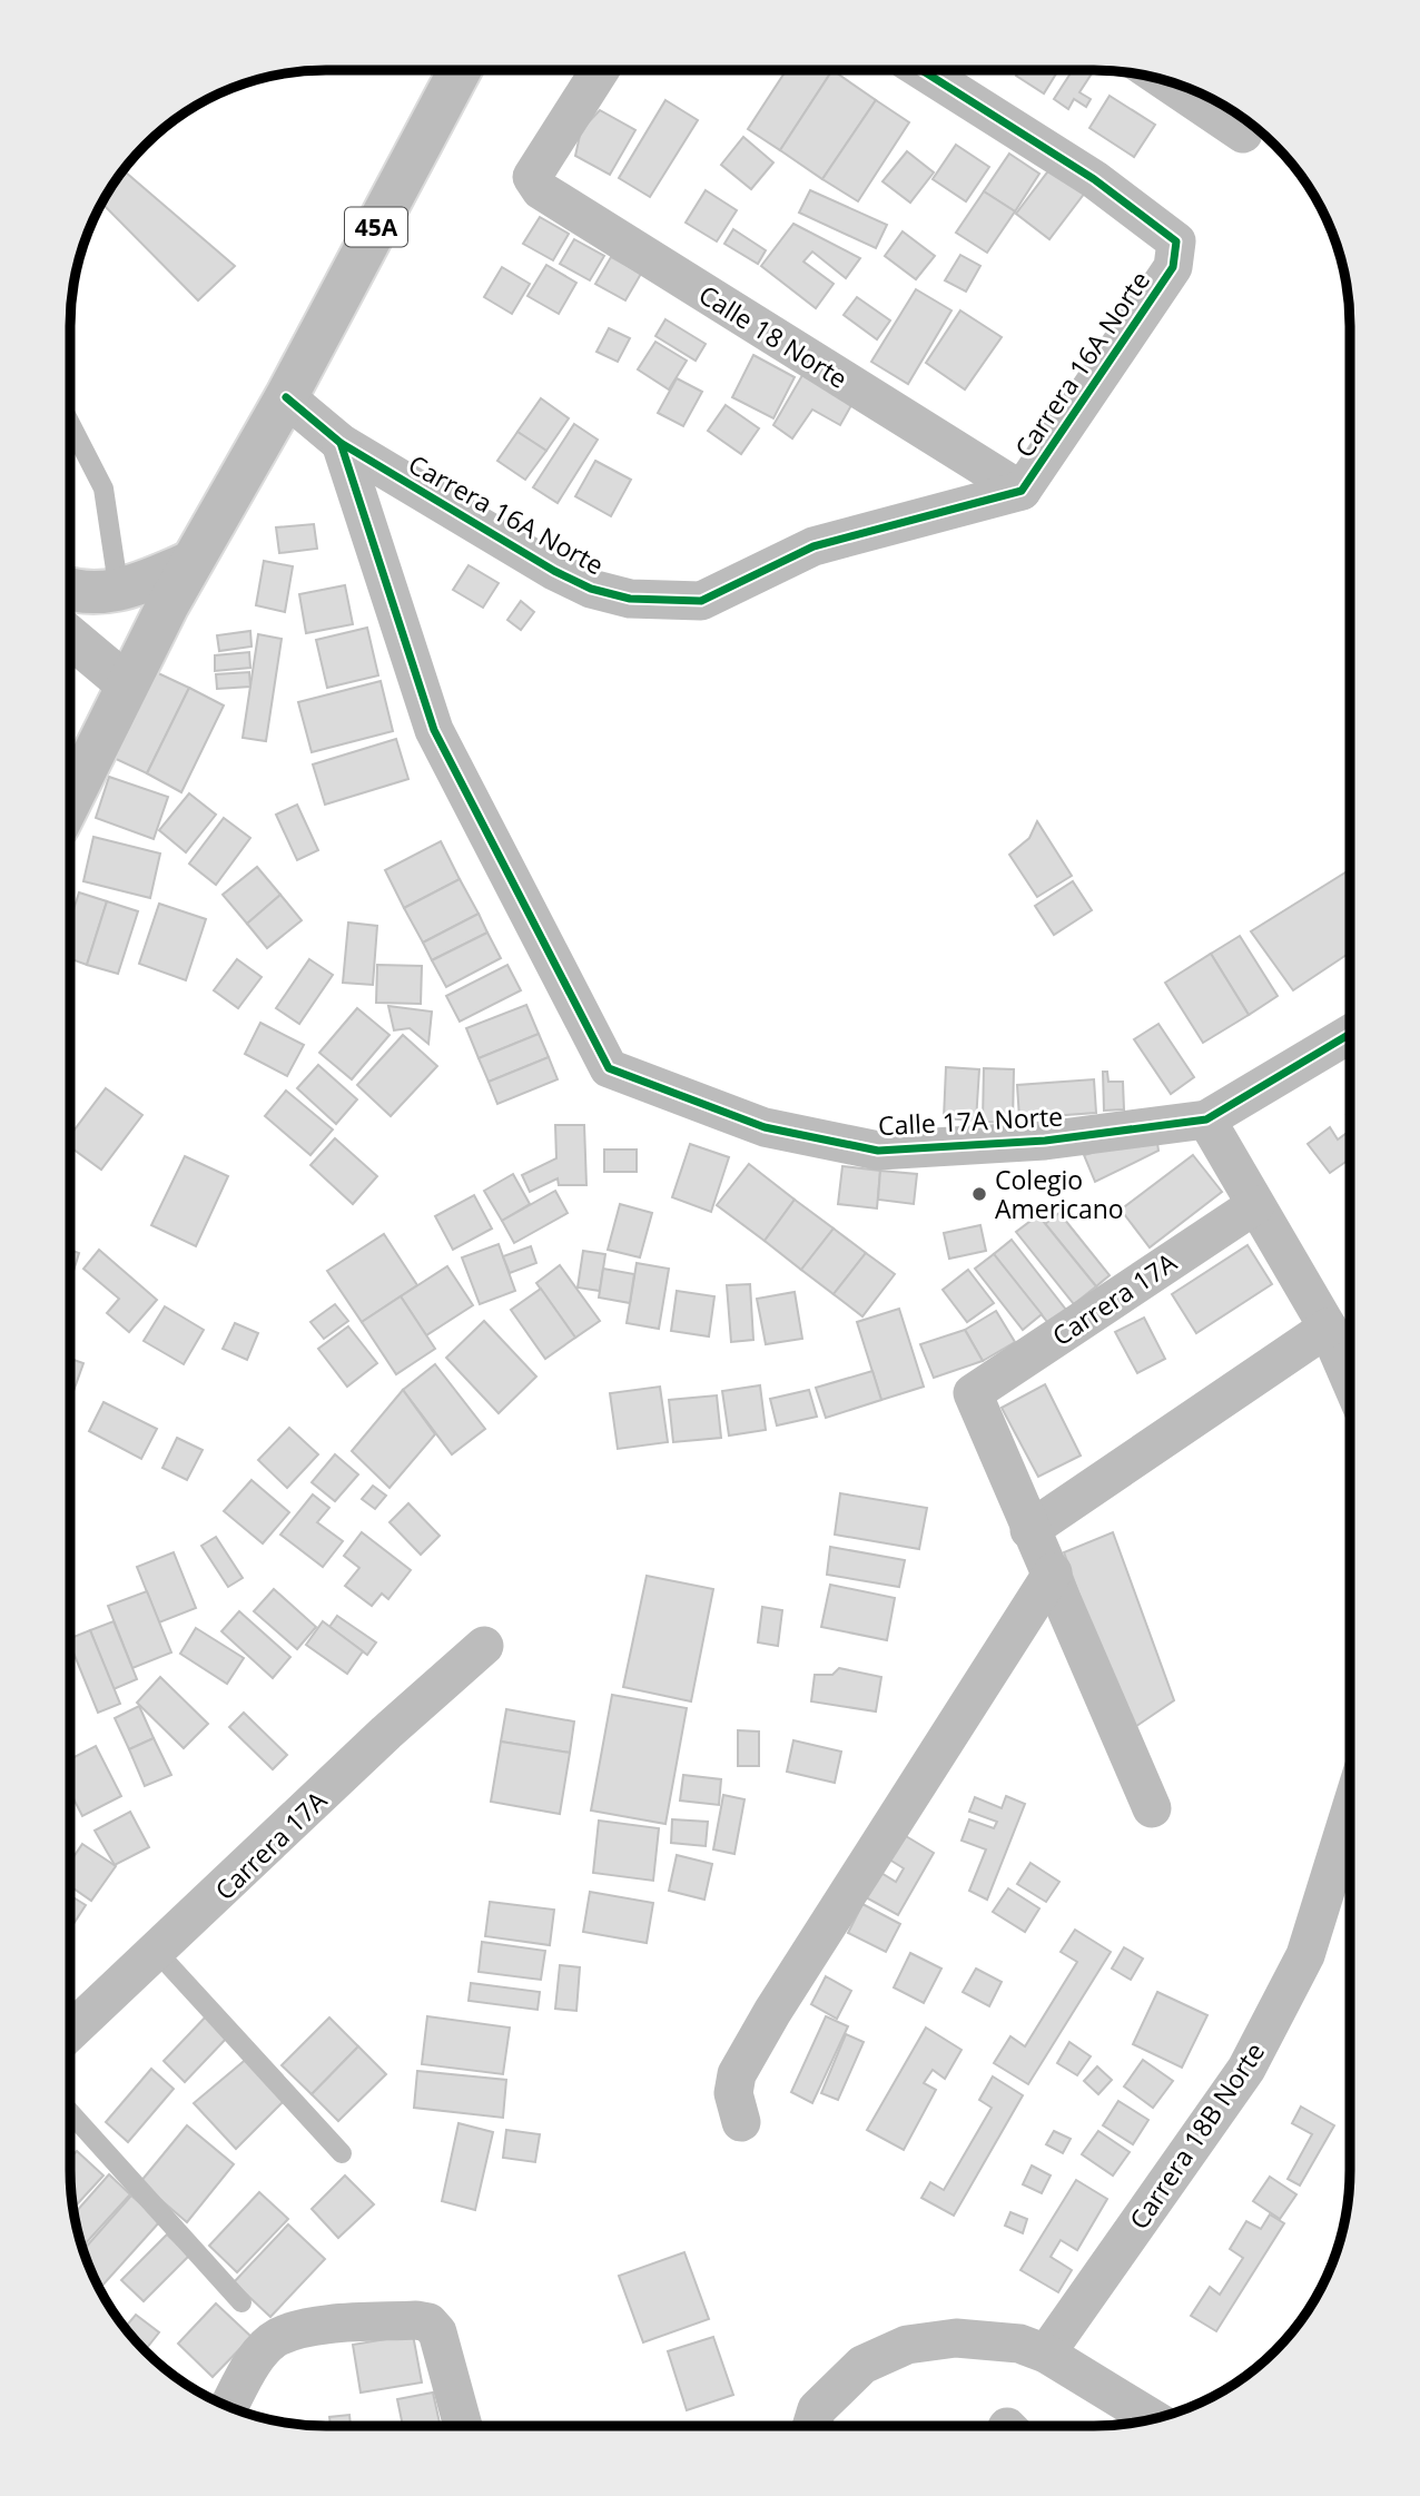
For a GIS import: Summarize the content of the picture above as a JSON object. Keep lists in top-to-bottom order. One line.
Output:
{"streets":{"main road":["45A"],"street":["Calle 18 Norte","Carrera 16A Norte","Calle 17A Norte","Carrera 17A","Carrera 18B Norte"]},"crossings":[["45A","Carrera 16A Norte"],["Calle 18 Norte","Carrera 16A Norte"],["Carrera 16A Norte","Calle 17A Norte"]],"places":["Colegio Americano"]}
